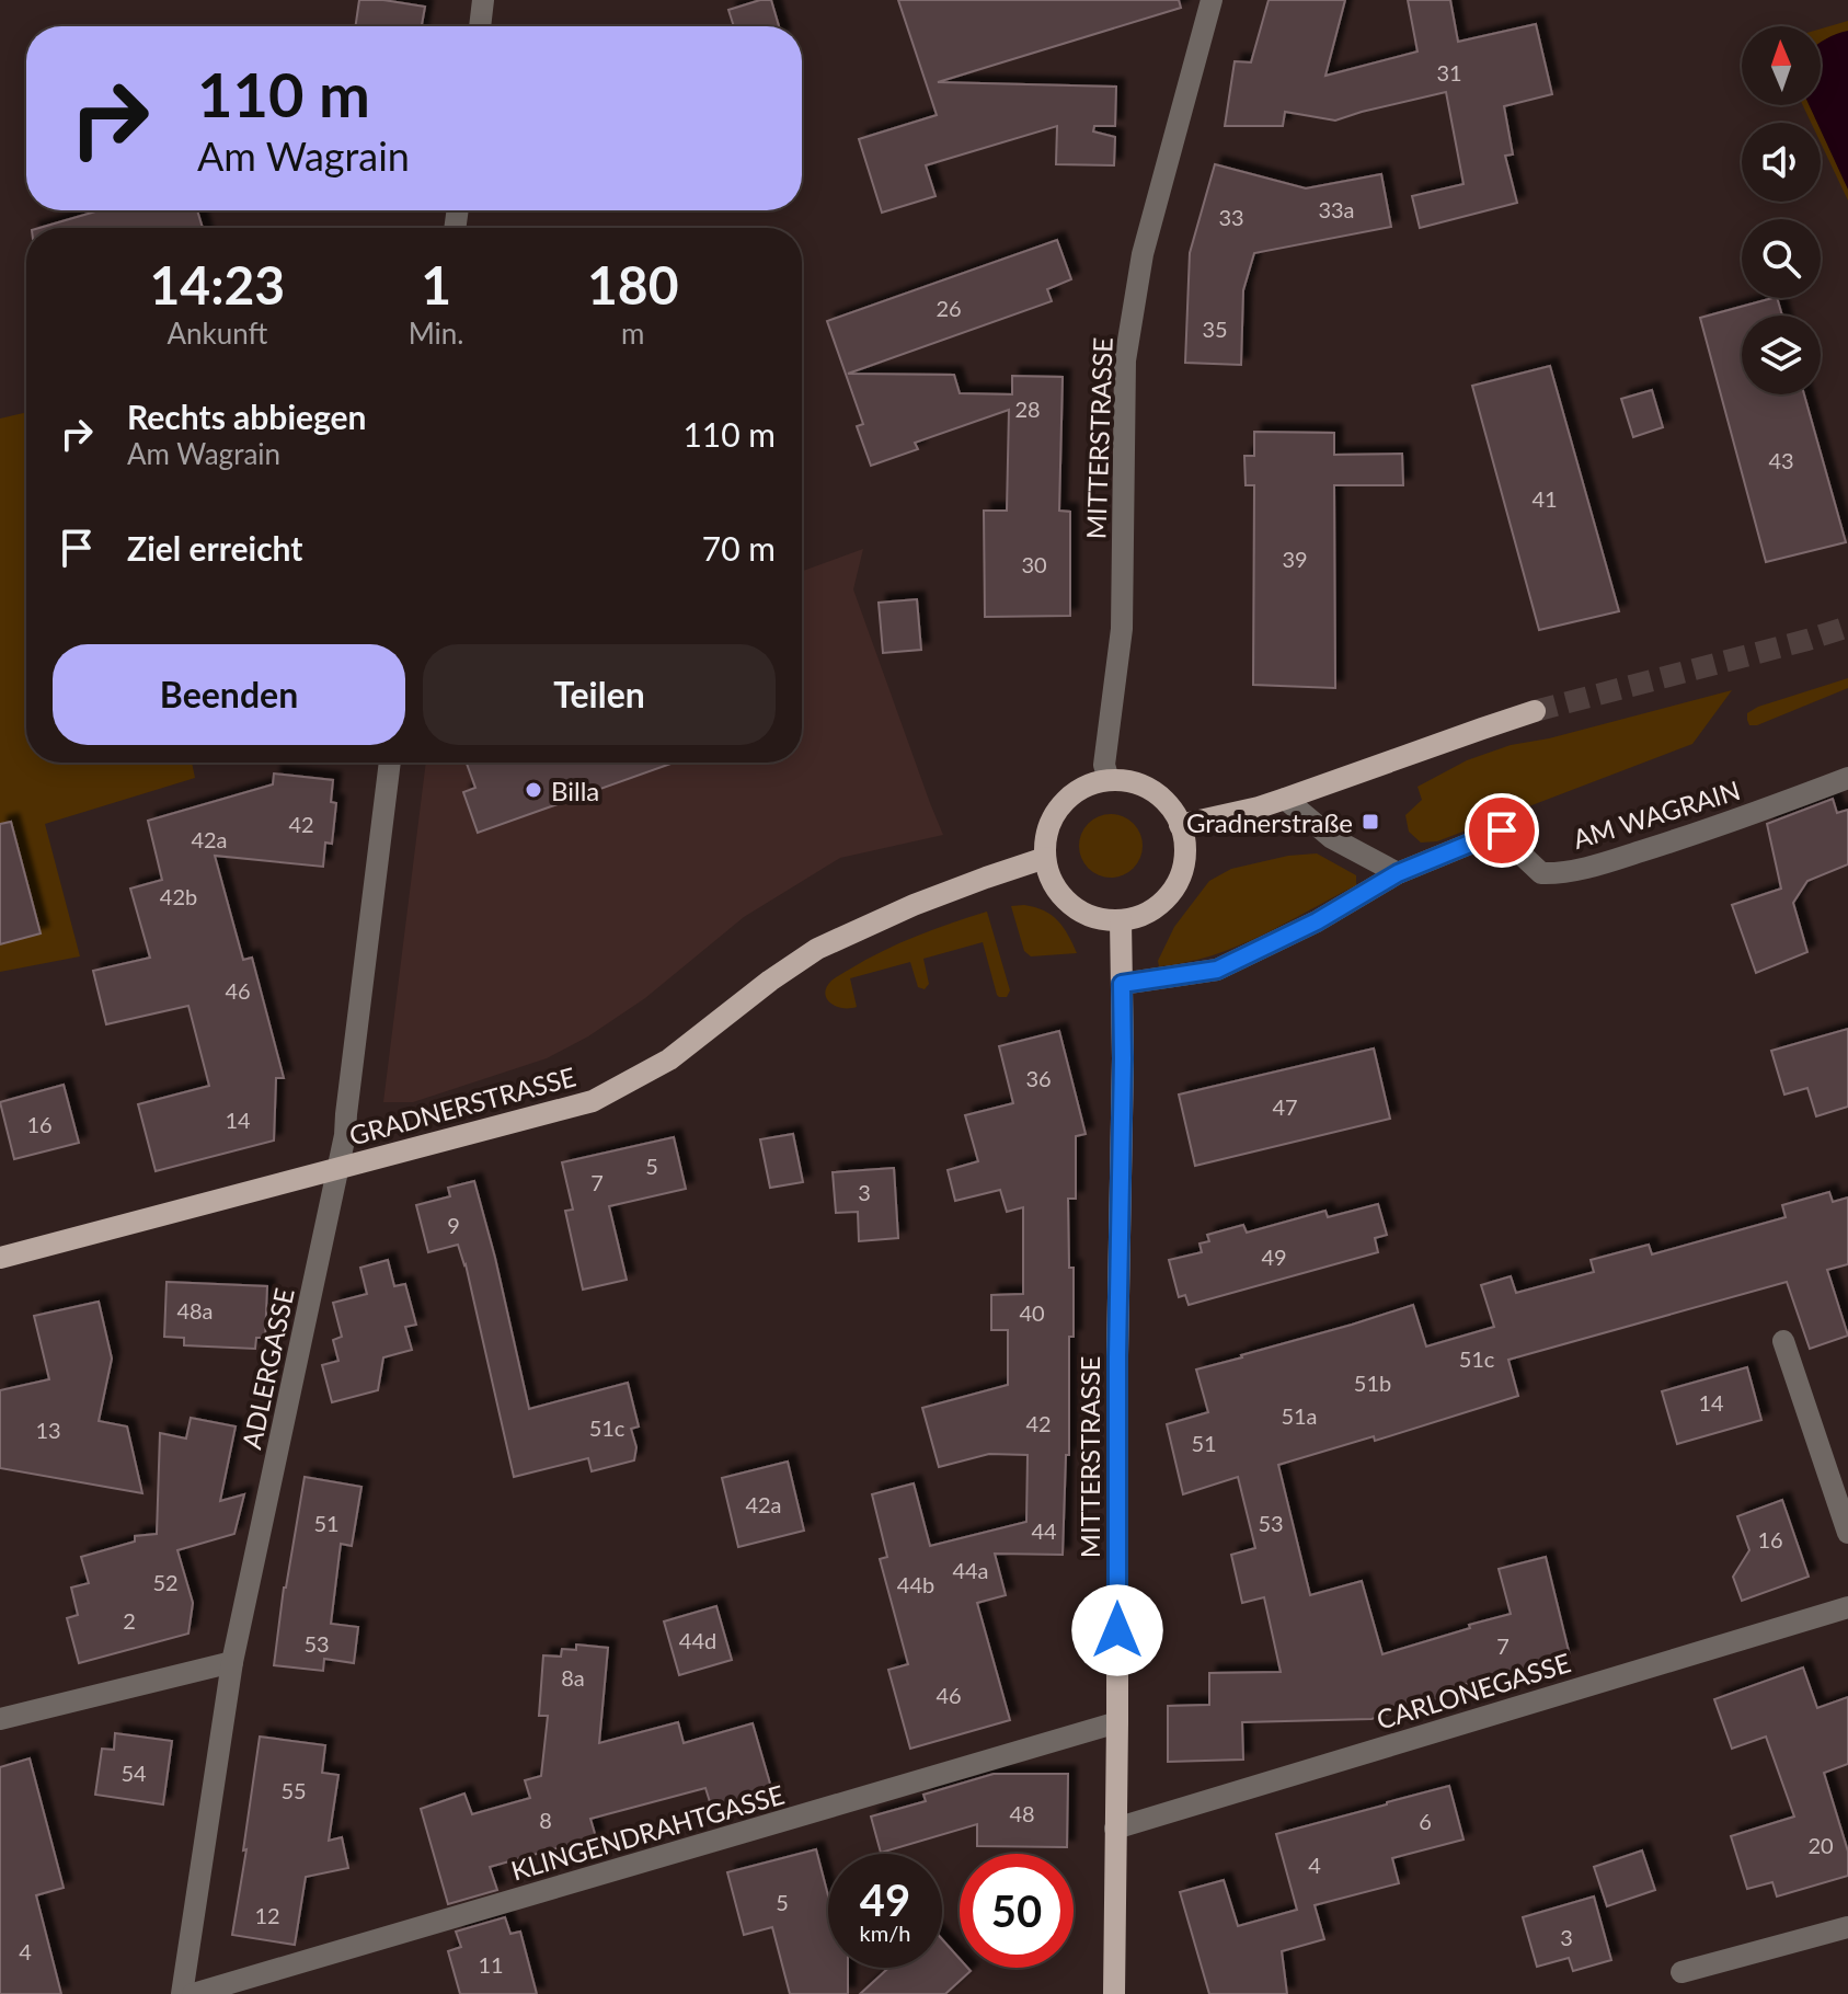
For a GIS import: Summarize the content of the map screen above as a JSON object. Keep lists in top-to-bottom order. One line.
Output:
{"streets":{"main road":["MITTERSTRASSE","GRADNERSTRASSE"],"street":["AM WAGRAIN","ADLERGASSE","CARLONEGASSE","KLINGENDRAHTGASSE"]},"crossings":[["MITTERSTRASSE","AM WAGRAIN"],["MITTERSTRASSE","GRADNERSTRASSE"],["MITTERSTRASSE","CARLONEGASSE"],["MITTERSTRASSE","KLINGENDRAHTGASSE"],["GRADNERSTRASSE","ADLERGASSE"]],"places":{"other":["Billa"],"transit":["Gradnerstraße"]},"house_numbers":["31","33a","33","26","35","28","43","41","39","30","42","42a","42b","46","36","47","14","16","5","7","3","9","49","48a","40","51c","51b","14","51a","42","51c","13","51","42a","51","53","44","16","44a","52","44b","2","44d","53","7","8a","46","54","55","48","8","6","20","4","5","12","3","4","11"],"north":"top","page":{"turn":["110 m","Am Wagrain"],"eta":["14:23","Ankunft","1","Min.","180","m"],"list":[{"name":"Rechts abbiegen","note":"Am Wagrain","value":"110 m"},{"name":"Ziel erreicht","value":"70 m"}],"buttons":["Beenden","Teilen"],"speed":"49 km/h","limit":"50"}}
